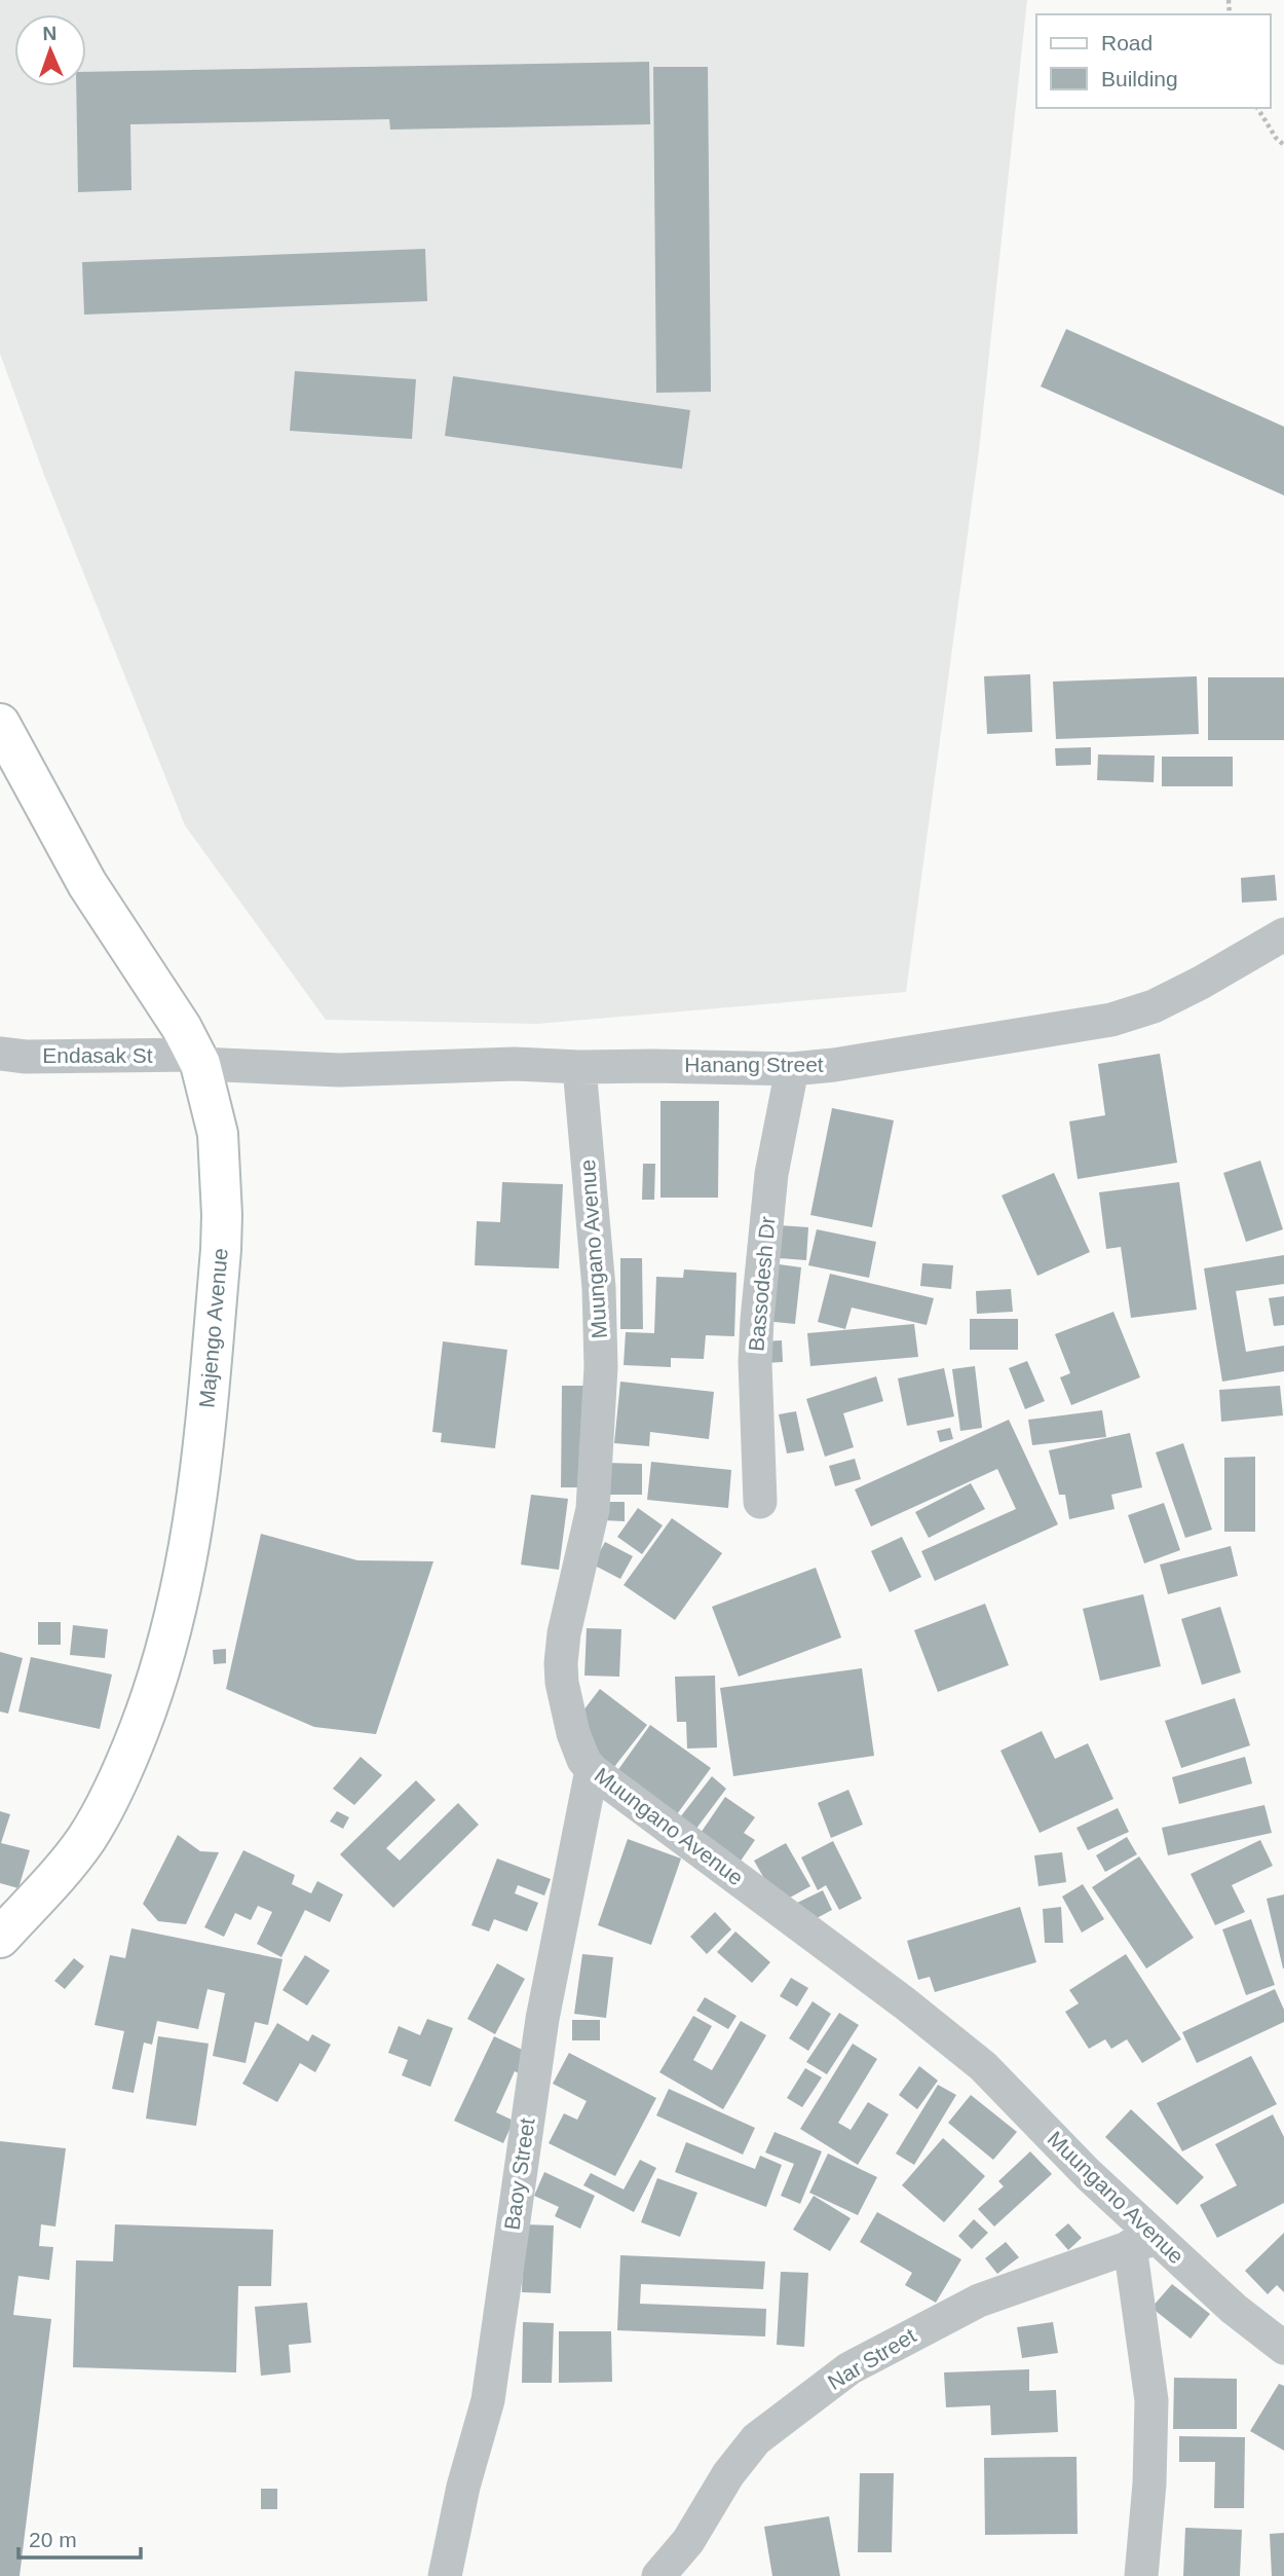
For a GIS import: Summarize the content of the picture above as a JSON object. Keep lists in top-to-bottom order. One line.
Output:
{"streets":{"street":["Endasak St","Hanang Street","Muungano Avenue","Bassodesh Dr","Majengo Avenue","Baoy Street","Nar Street"]},"crossings":[["Endasak St","Hanang Street"],["Endasak St","Majengo Avenue"],["Hanang Street","Muungano Avenue"],["Hanang Street","Bassodesh Dr"],["Hanang Street","Majengo Avenue"],["Muungano Avenue","Baoy Street"],["Muungano Avenue","Nar Street"]],"legend":["Road","Building"],"scale_bar":"20 m","north":"top"}
